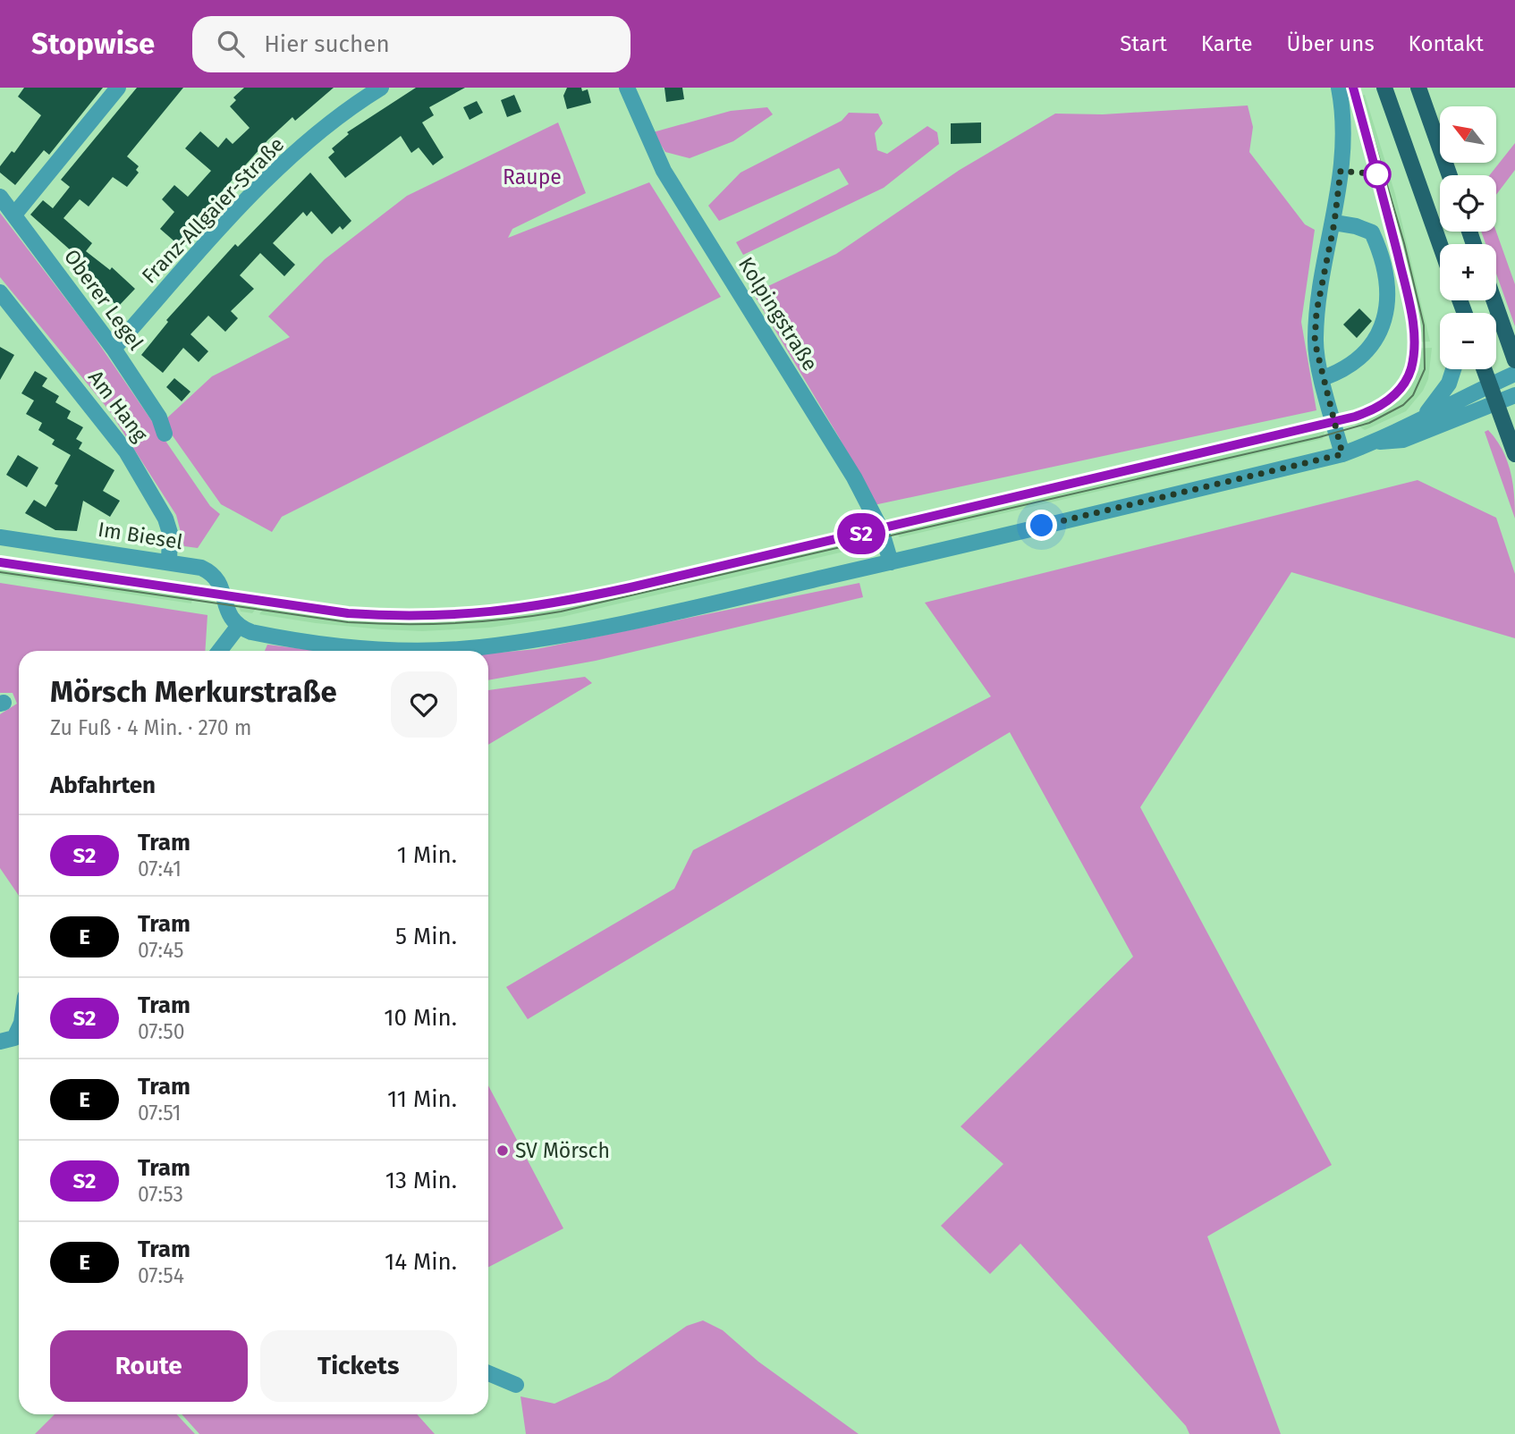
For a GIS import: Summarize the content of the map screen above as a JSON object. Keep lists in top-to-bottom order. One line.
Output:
{"streets":{"street":["Franz-Allgaier-Straße","Oberer Legel","Kolpingstraße","Am Hang","Im Biesel"]},"crossings":[["Franz-Allgaier-Straße","Oberer Legel"],["Am Hang","Im Biesel"]],"parks":["Raupe"],"places":["SV Mörsch"],"lines":["tram line S2"],"north":"top left","page":{"header":"Stopwise","search":"Hier suchen","nav":["Start","Karte","Über uns","Kontakt"],"on_map":"S2","map_buttons":["+","−"],"heading":[["Mörsch Merkurstraße","Zu Fuß · 4 Min. · 270 m"],"Abfahrten"],"list":[{"mark":"S2","name":"Tram","note":"07:41","value":"1 Min."},{"mark":"E","name":"Tram","note":"07:45","value":"5 Min."},{"mark":"S2","name":"Tram","note":"07:50","value":"10 Min."},{"mark":"E","name":"Tram","note":"07:51","value":"11 Min."},{"mark":"S2","name":"Tram","note":"07:53","value":"13 Min."},{"mark":"E","name":"Tram","note":"07:54","value":"14 Min."}],"buttons":["Route","Tickets"]}}
